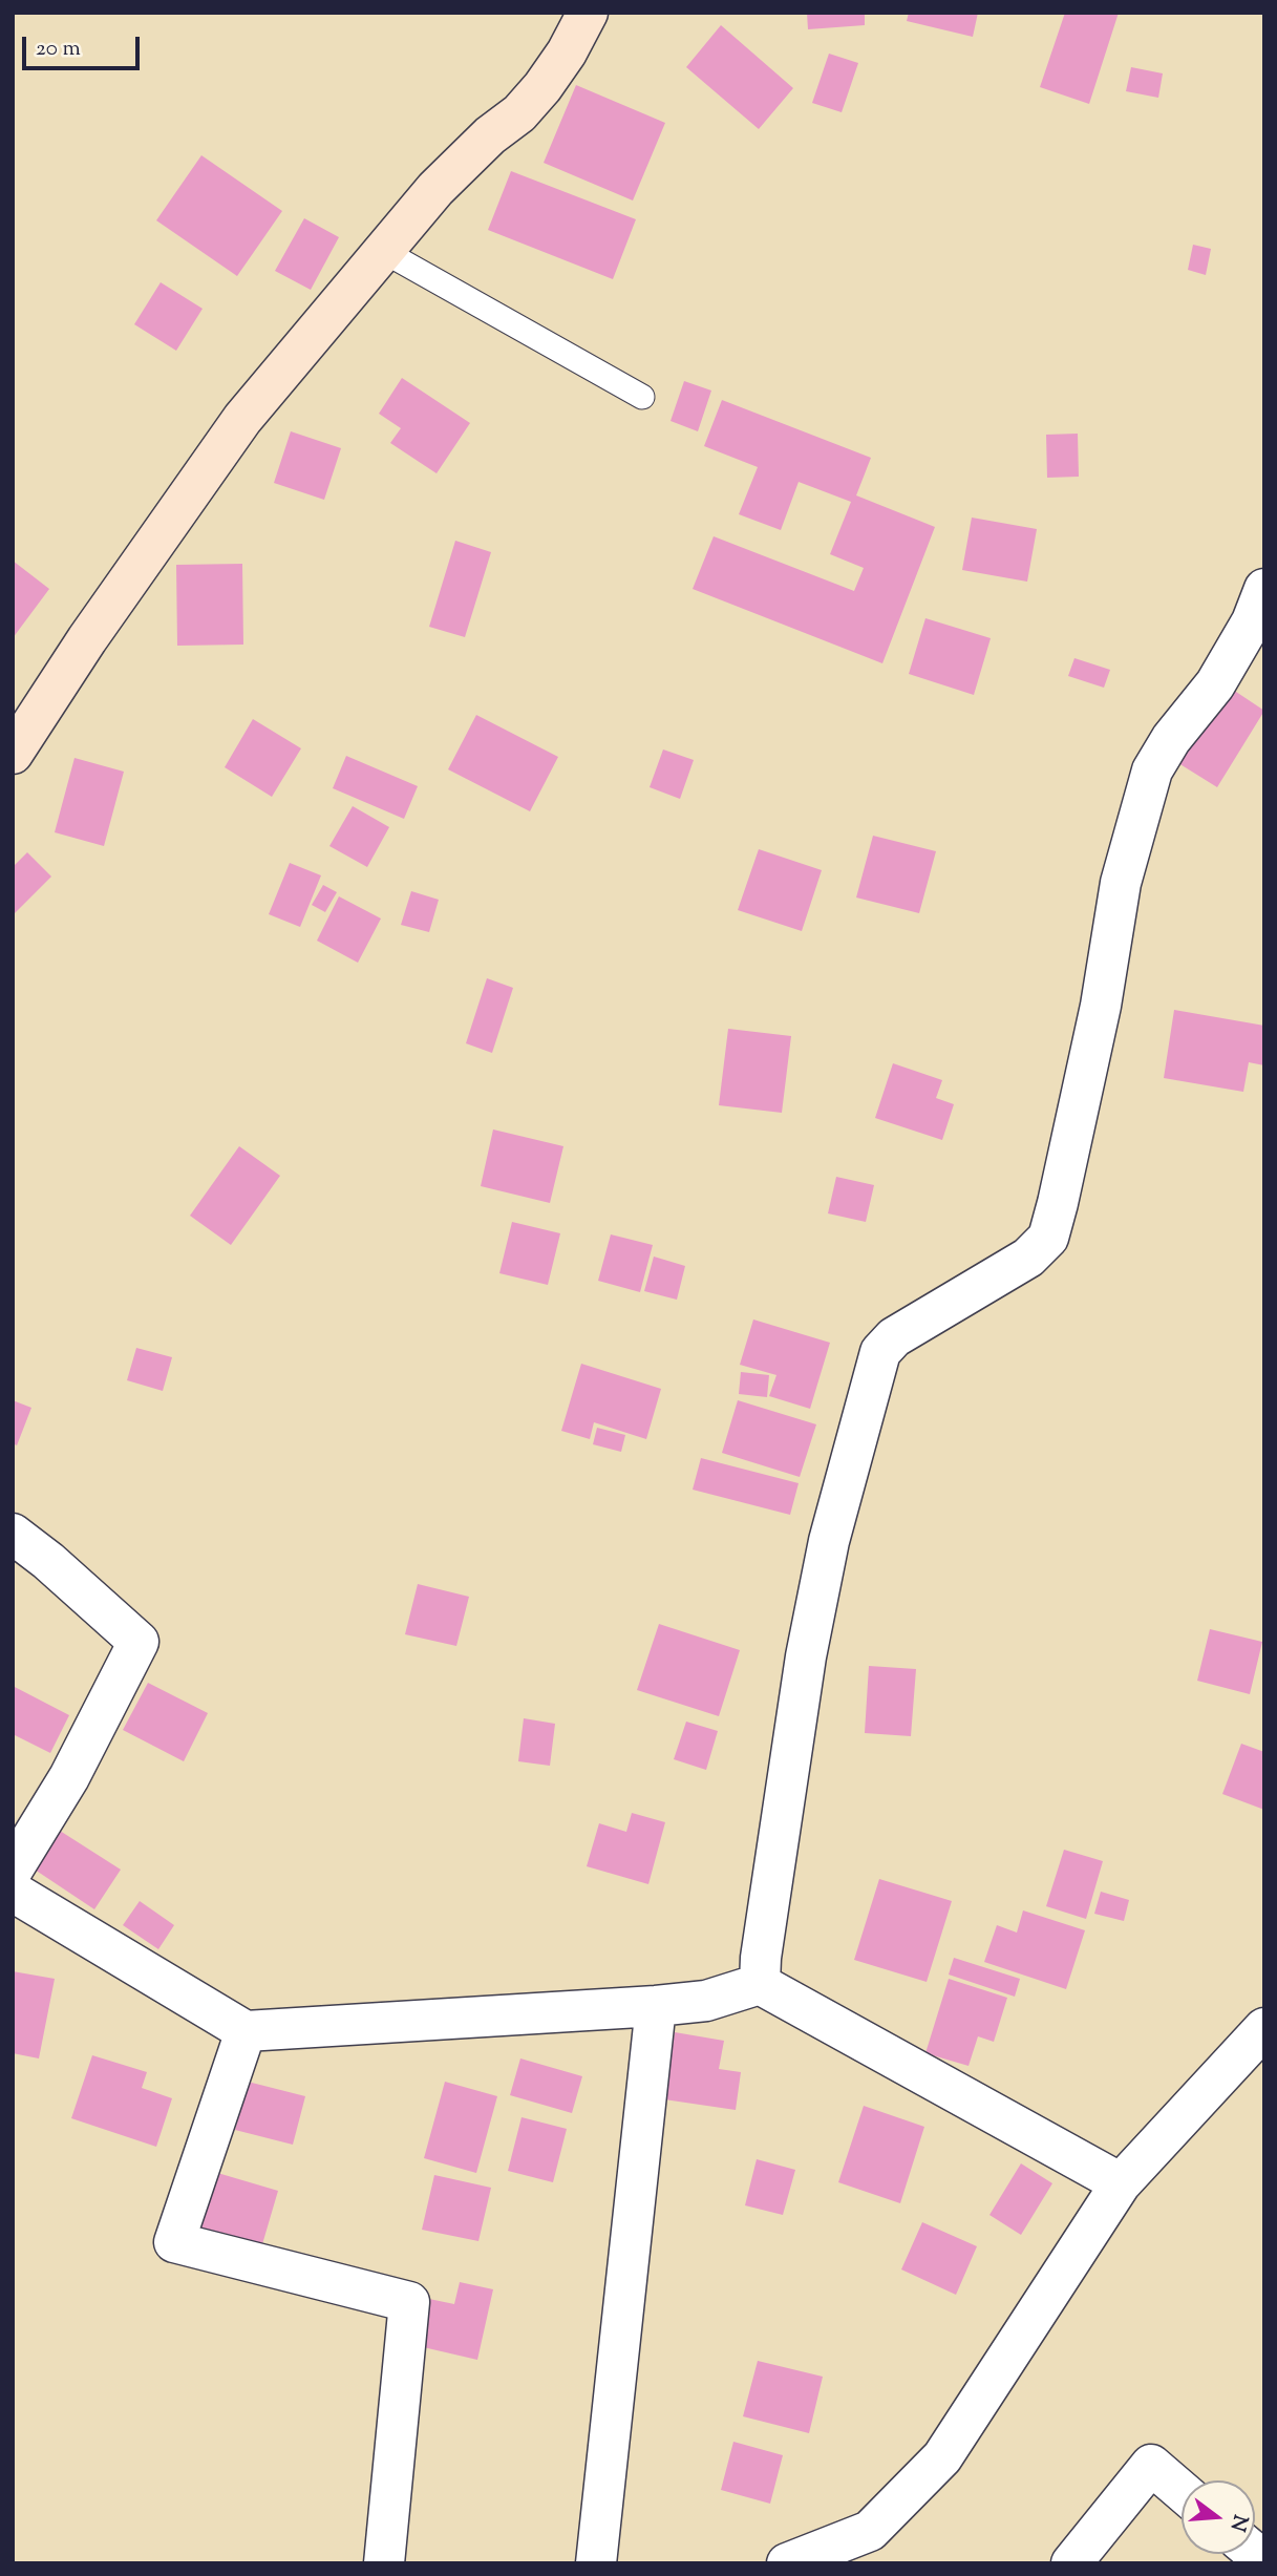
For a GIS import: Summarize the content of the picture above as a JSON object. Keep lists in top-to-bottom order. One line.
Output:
{"scale_bar":"20 m","north":"right"}
